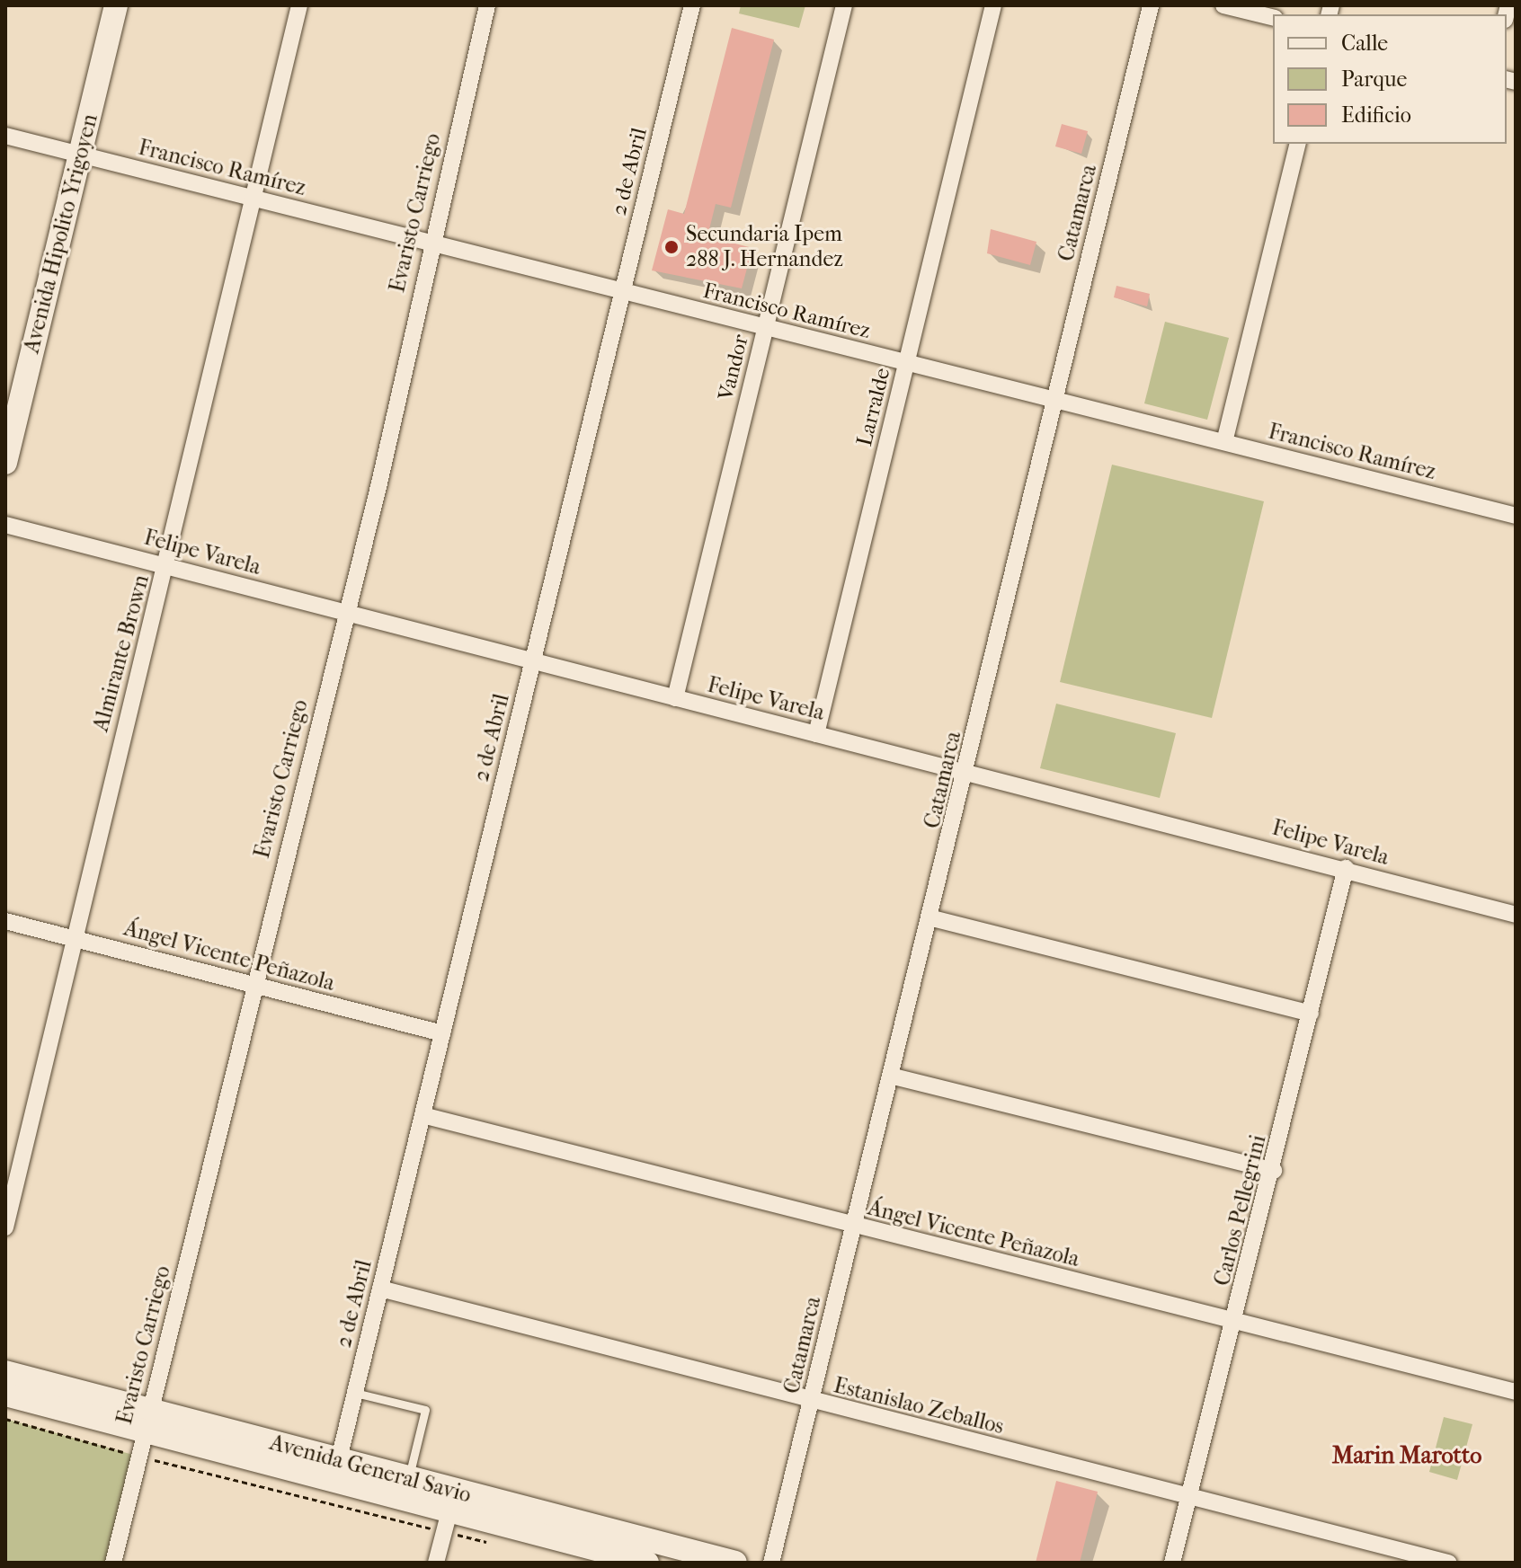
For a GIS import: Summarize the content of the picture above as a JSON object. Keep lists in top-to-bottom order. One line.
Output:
{"streets":{"main road":["Avenida Hipolito Yrigoyen","Avenida General Savio"],"street":["Francisco Ramírez","2 de Abril","Evaristo Carriego","Catamarca","Vandor","Larralde","Felipe Varela","Almirante Brown","Ángel Vicente Peñazola","Carlos Pellegrini","Estanislao Zeballos"]},"crossings":[["Francisco Ramírez","2 de Abril"],["Francisco Ramírez","Evaristo Carriego"],["Francisco Ramírez","Catamarca"],["Francisco Ramírez","Avenida Hipolito Yrigoyen"],["Francisco Ramírez","Vandor"],["Francisco Ramírez","Larralde"],["Francisco Ramírez","Almirante Brown"],["2 de Abril","Felipe Varela"],["2 de Abril","Ángel Vicente Peñazola"],["2 de Abril","Estanislao Zeballos"],["2 de Abril","Avenida General Savio"],["Evaristo Carriego","Felipe Varela"],["Evaristo Carriego","Ángel Vicente Peñazola"],["Evaristo Carriego","Avenida General Savio"],["Catamarca","Felipe Varela"],["Catamarca","Ángel Vicente Peñazola"],["Catamarca","Estanislao Zeballos"],["Vandor","Felipe Varela"],["Larralde","Felipe Varela"],["Felipe Varela","Almirante Brown"],["Felipe Varela","Carlos Pellegrini"],["Almirante Brown","Ángel Vicente Peñazola"],["Ángel Vicente Peñazola","Carlos Pellegrini"],["Carlos Pellegrini","Estanislao Zeballos"]],"districts":["Marin Marotto"],"places":["Secundaria Ipem 288 J. Hernandez"],"legend":["Calle","Parque","Edificio"]}
